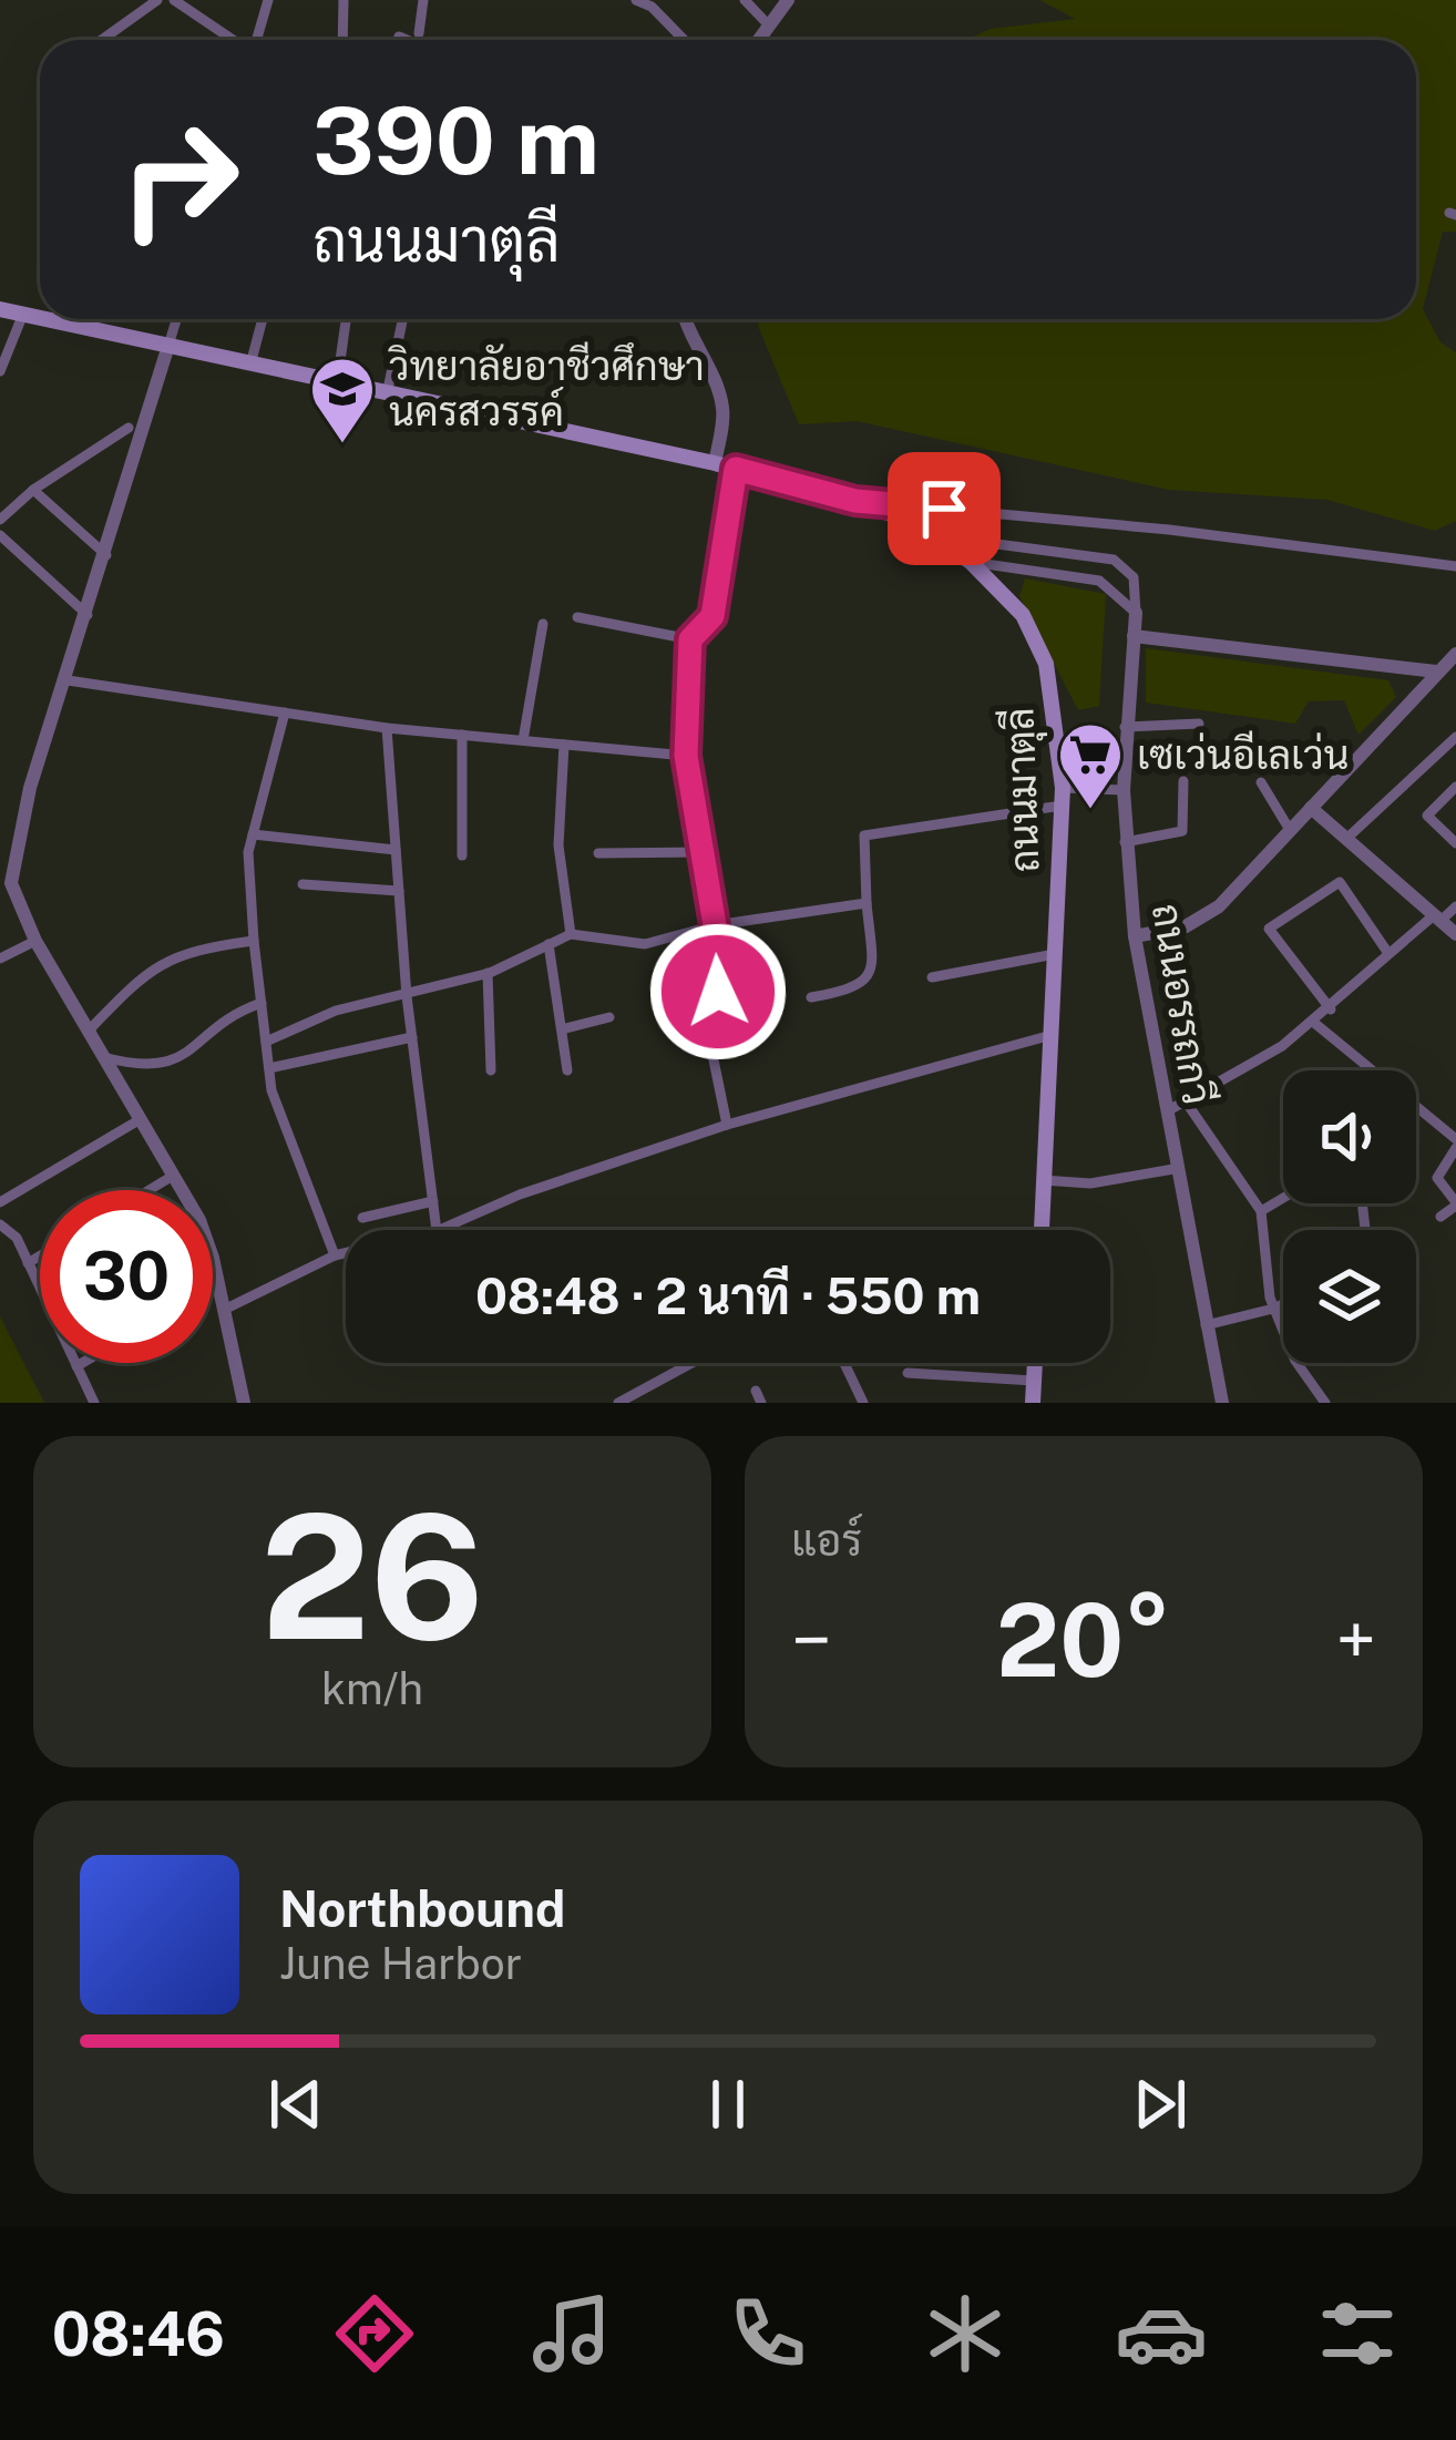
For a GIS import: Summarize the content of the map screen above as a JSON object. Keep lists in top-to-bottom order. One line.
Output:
{"streets":{"main road":["ถนนมาตุลี"],"street":["ถนนอรรถกวี"]},"places":{"school or university":["วิทยาลัยอาชีวศึกษา นครสวรรค์"],"supermarket":["เซเว่นอีเลเว่น"]},"page":{"turn":["390 m","ถนนมาตุลี"],"limit":"30","trip":"08:48 · 2 นาที · 550 m","tile":[["26","km/h"],"แอร์"],"heat":["−","20°","+"],"song":["Northbound","June Harbor"],"tabs":"08:46"}}
